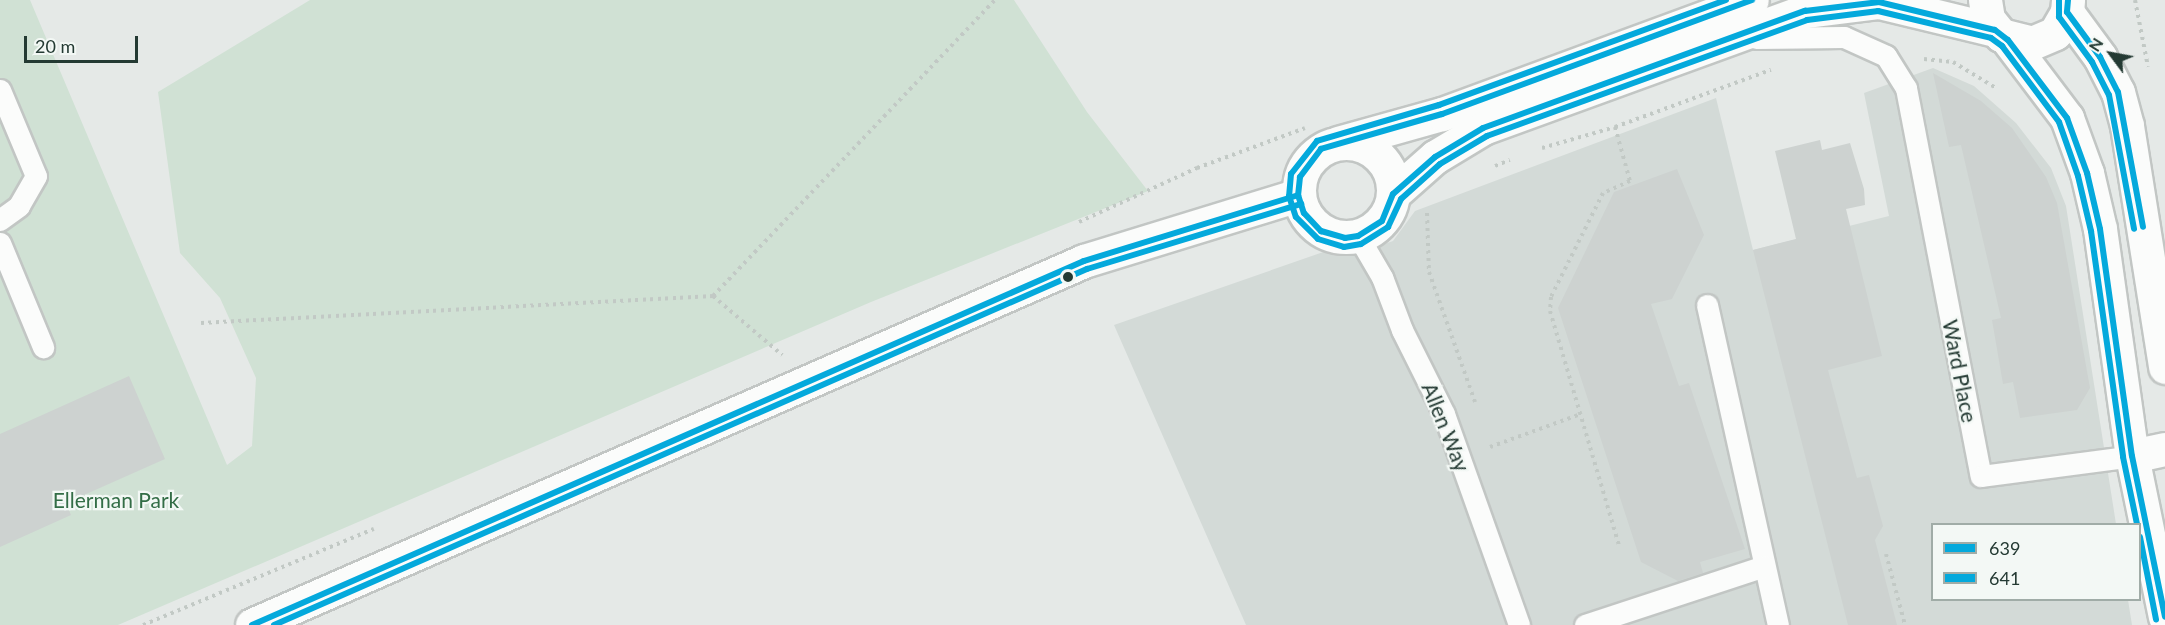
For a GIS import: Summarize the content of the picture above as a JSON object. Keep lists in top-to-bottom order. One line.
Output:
{"streets":{"lane":["Ward Place","Allen Way"]},"parks":["Ellerman Park"],"lines":["transit line 639","transit line 641"],"legend":["639","641"],"scale_bar":"20 m","north":"top left"}
